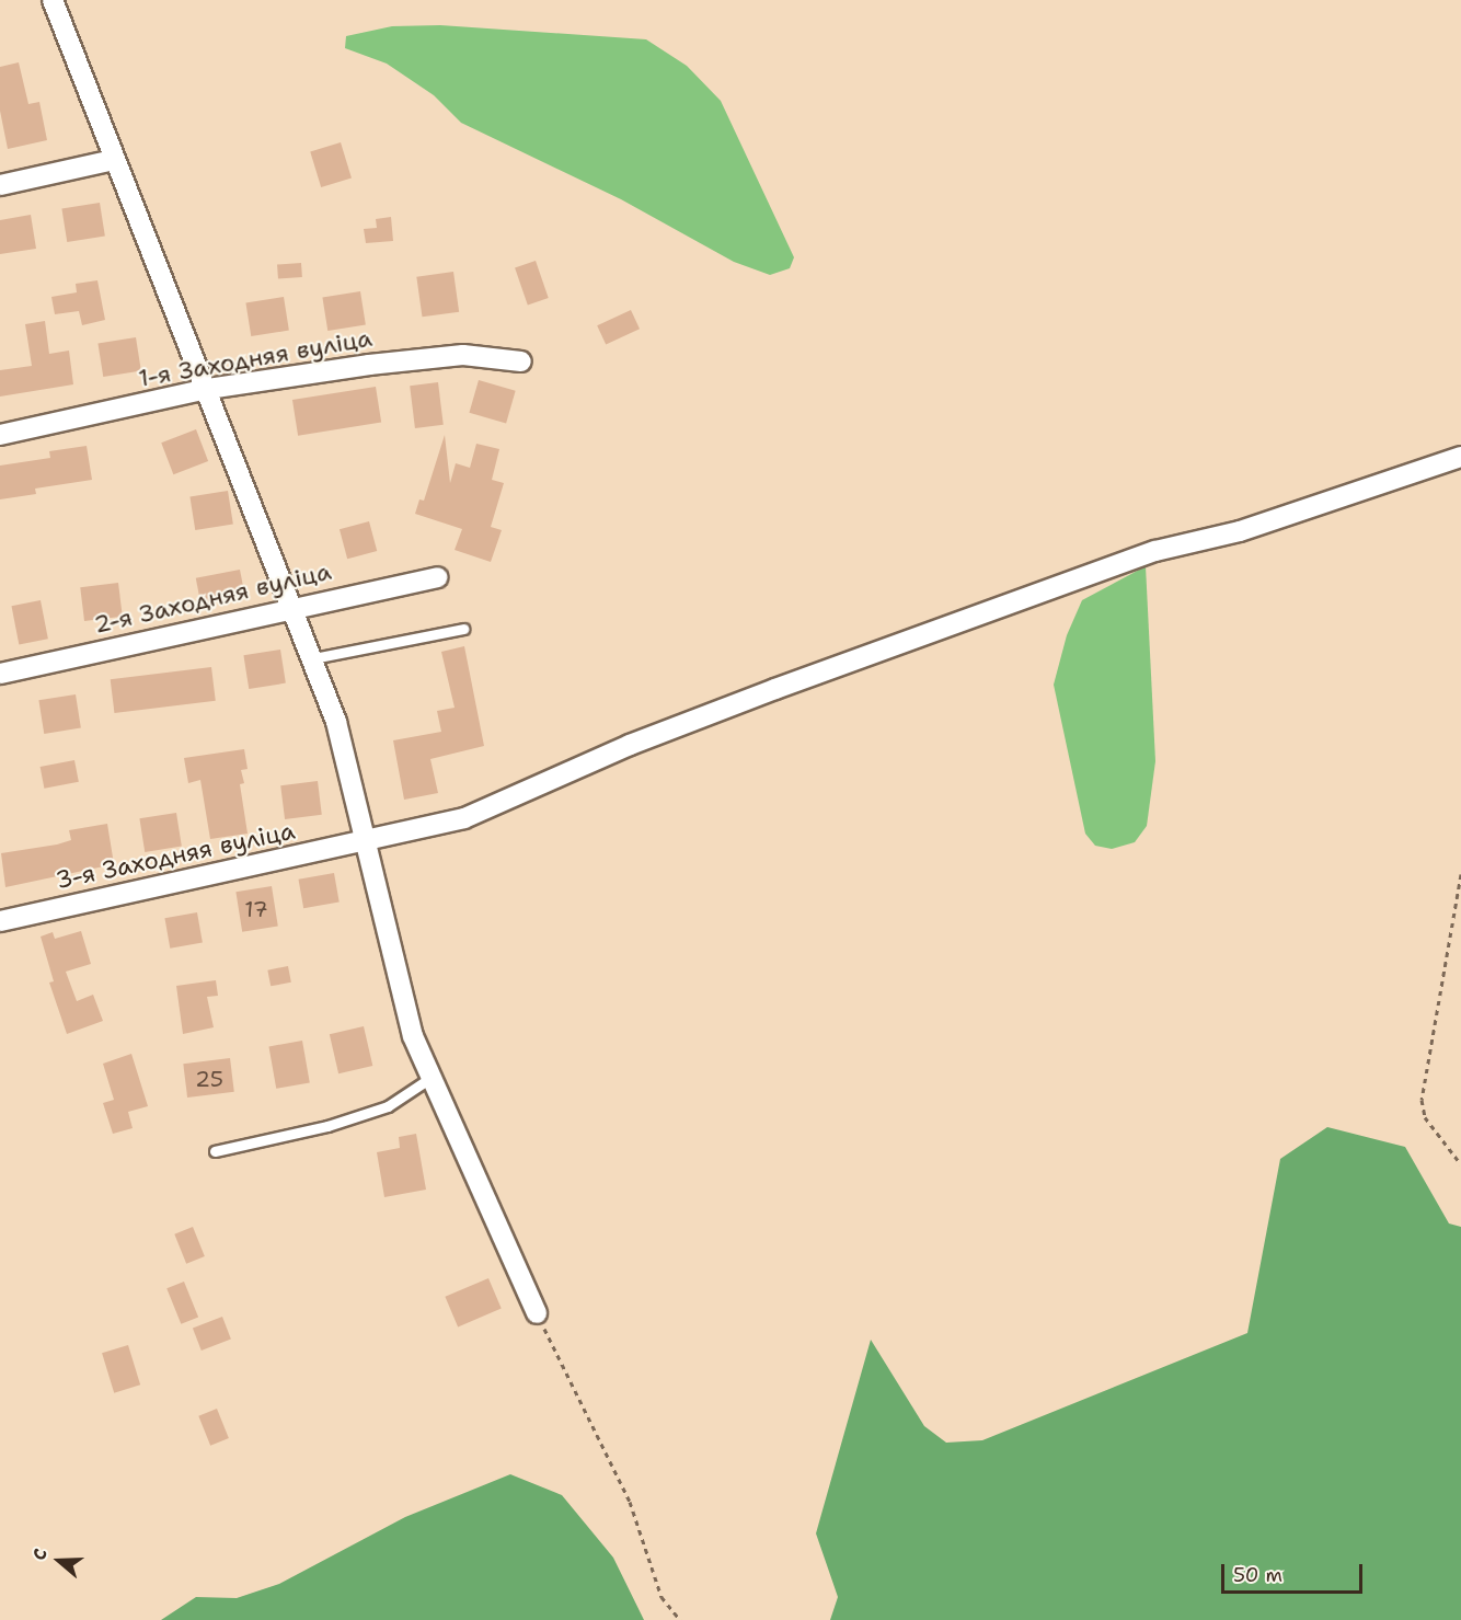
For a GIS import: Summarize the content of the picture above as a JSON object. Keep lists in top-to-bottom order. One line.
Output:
{"streets":{"street":["1-я Заходняя вуліца","2-я Заходняя вуліца","3-я Заходняя вуліца"]},"house_numbers":["17","25"],"scale_bar":"50 m","north":"left"}
